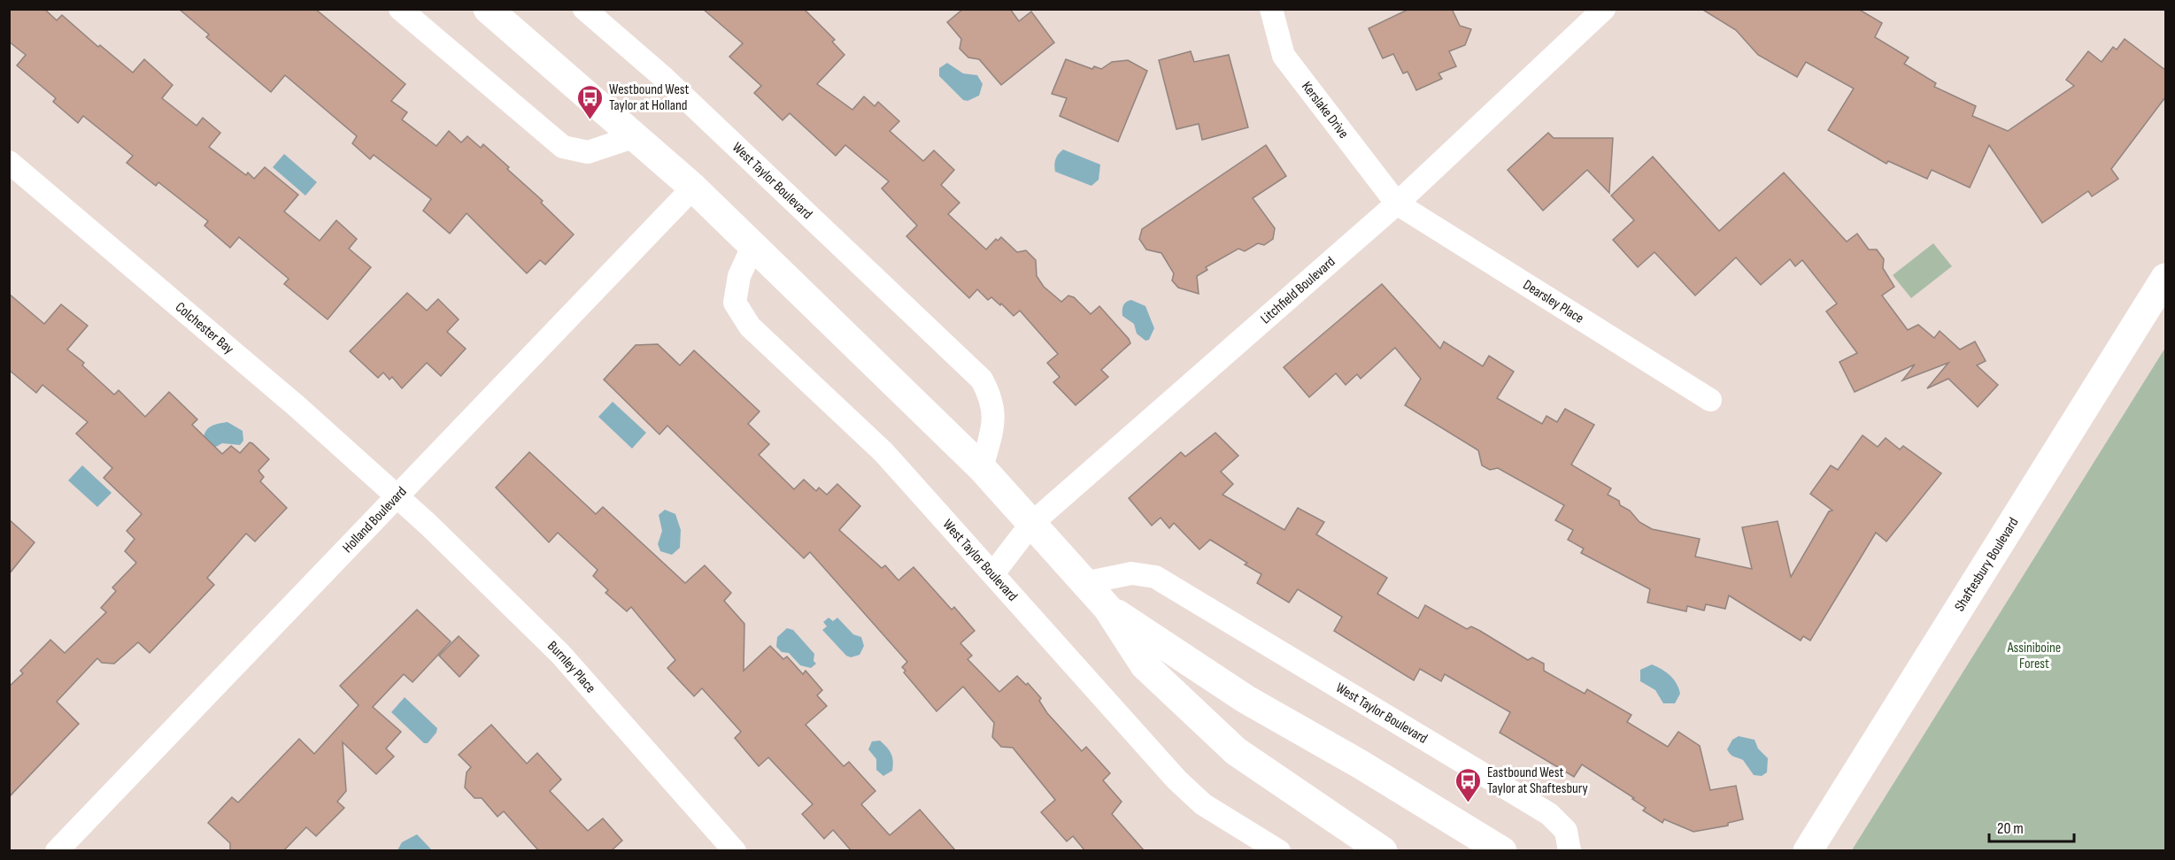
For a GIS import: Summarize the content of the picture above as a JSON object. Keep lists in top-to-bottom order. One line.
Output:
{"streets":{"street":["Kerslake Drive","West Taylor Boulevard","Litchfield Boulevard","Dearsley Place","Colchester Bay","Holland Boulevard","Shaftesbury Boulevard","Burnley Place"]},"crossings":[["Kerslake Drive","Litchfield Boulevard"],["Kerslake Drive","Dearsley Place"],["West Taylor Boulevard","Litchfield Boulevard"],["Litchfield Boulevard","Dearsley Place"],["Colchester Bay","Holland Boulevard"],["Colchester Bay","Burnley Place"],["Holland Boulevard","Burnley Place"]],"parks":["Assiniboine Forest"],"places":{"bus stop":["Westbound West Taylor at Holland","Eastbound West Taylor at Shaftesbury"]},"scale_bar":"20 m"}
